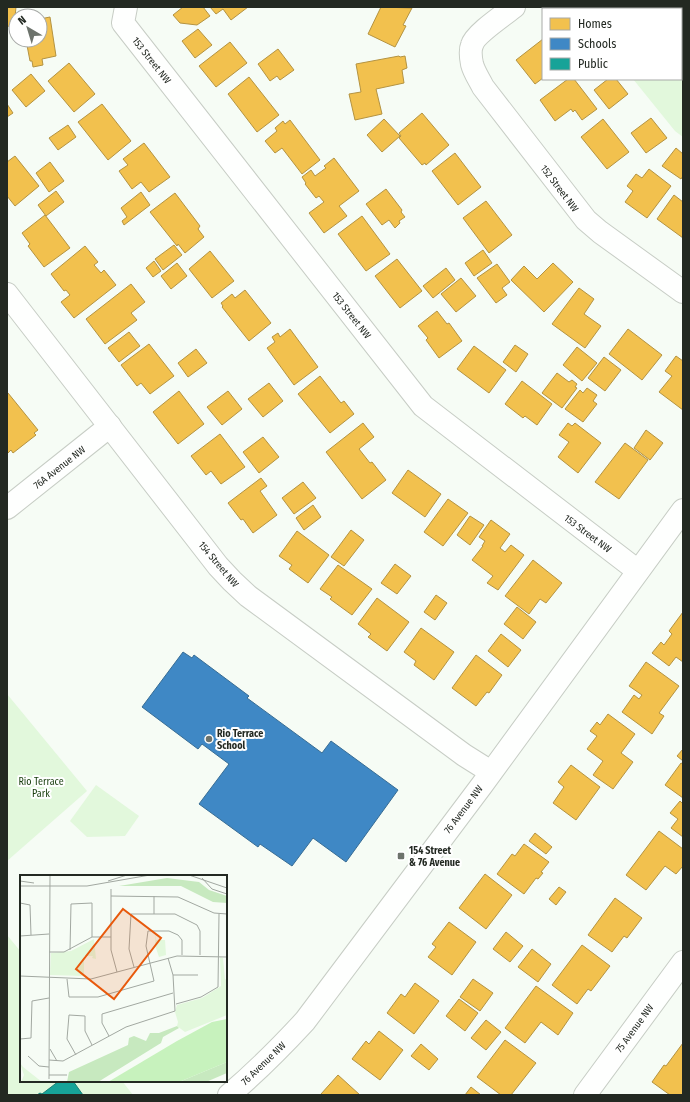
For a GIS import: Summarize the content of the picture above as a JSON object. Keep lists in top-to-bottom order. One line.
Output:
{"streets":{"street":["153 Street NW","152 Street NW","76A Avenue NW","154 Street NW","76 Avenue NW","75 Avenue NW"]},"crossings":[["153 Street NW","76 Avenue NW"],["76A Avenue NW","154 Street NW"],["154 Street NW","76 Avenue NW"]],"parks":["Rio Terrace Park"],"places":{"other":["Rio Terrace School"],"transit":["154 Street & 76 Avenue"]},"legend":["Homes","Schools","Public"],"north":"top left"}
